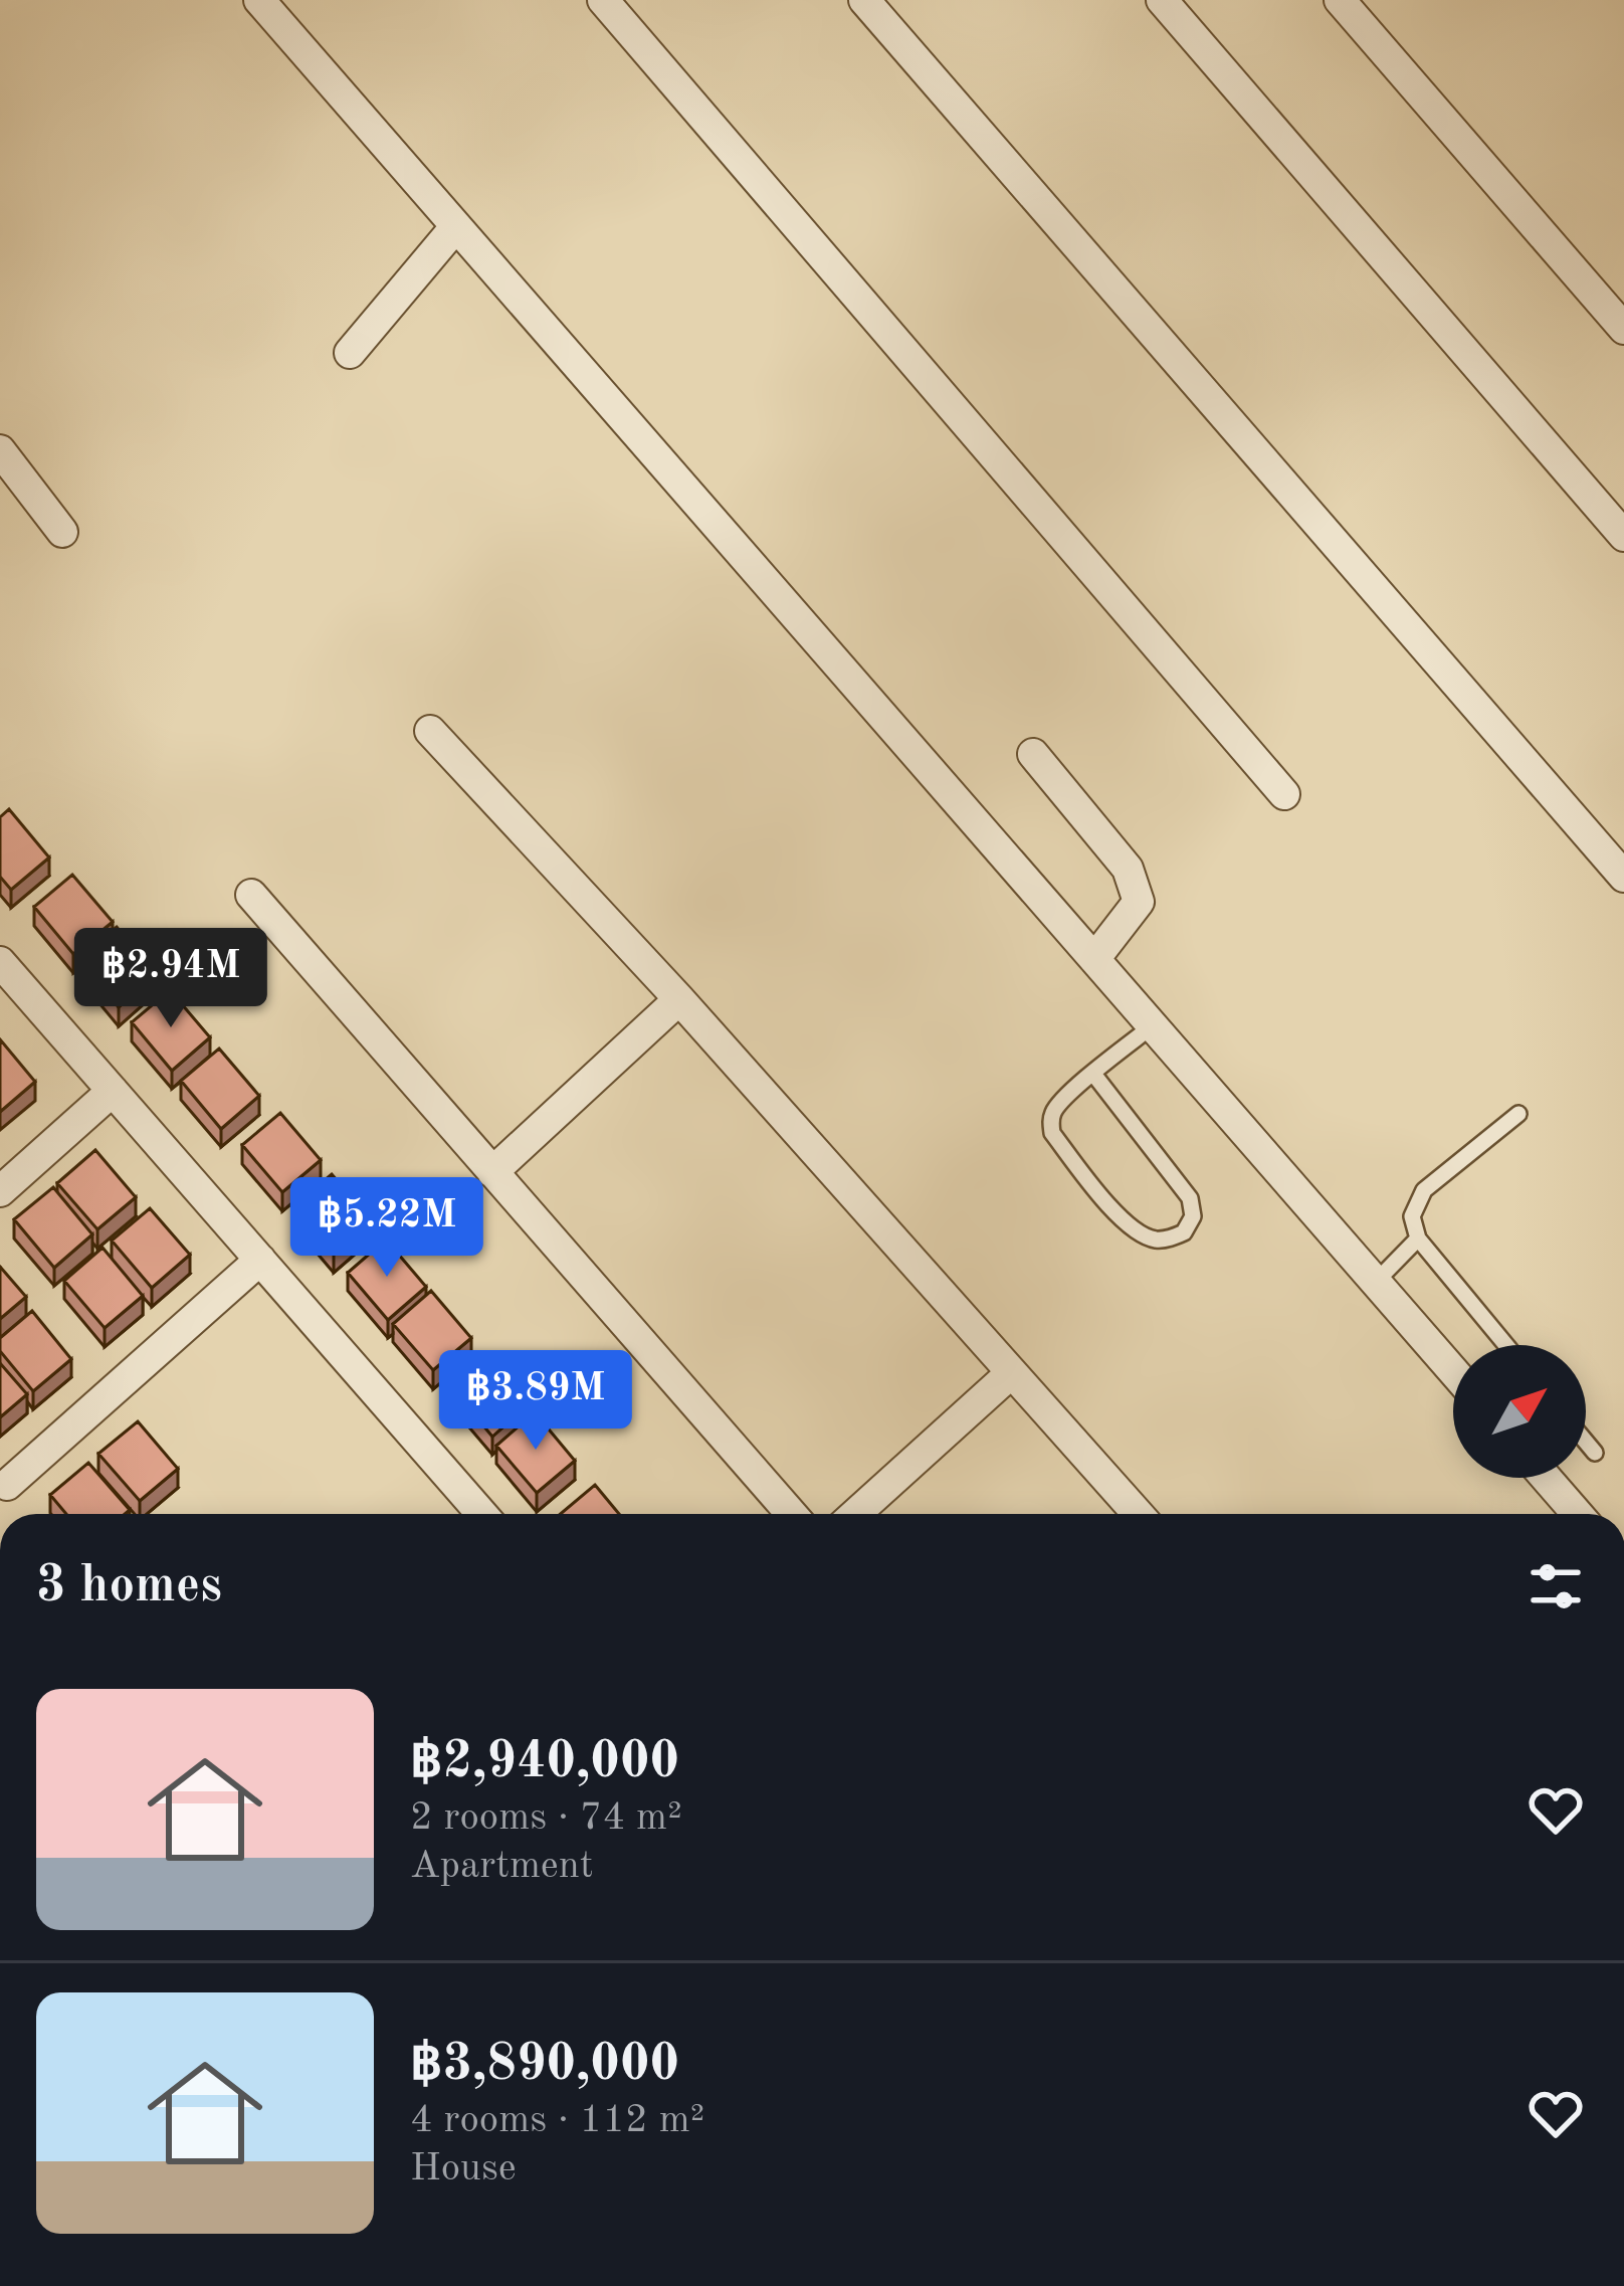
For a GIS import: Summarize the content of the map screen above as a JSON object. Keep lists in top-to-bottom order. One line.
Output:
{"north":"top right","page":{"price":["฿2.94M","฿5.22M","฿3.89M"],"heading":"3 homes","list":[{"name":"฿2,940,000","note":"2 rooms · 74 m² · Apartment"},{"name":"฿3,890,000","note":"4 rooms · 112 m² · House"}]}}
